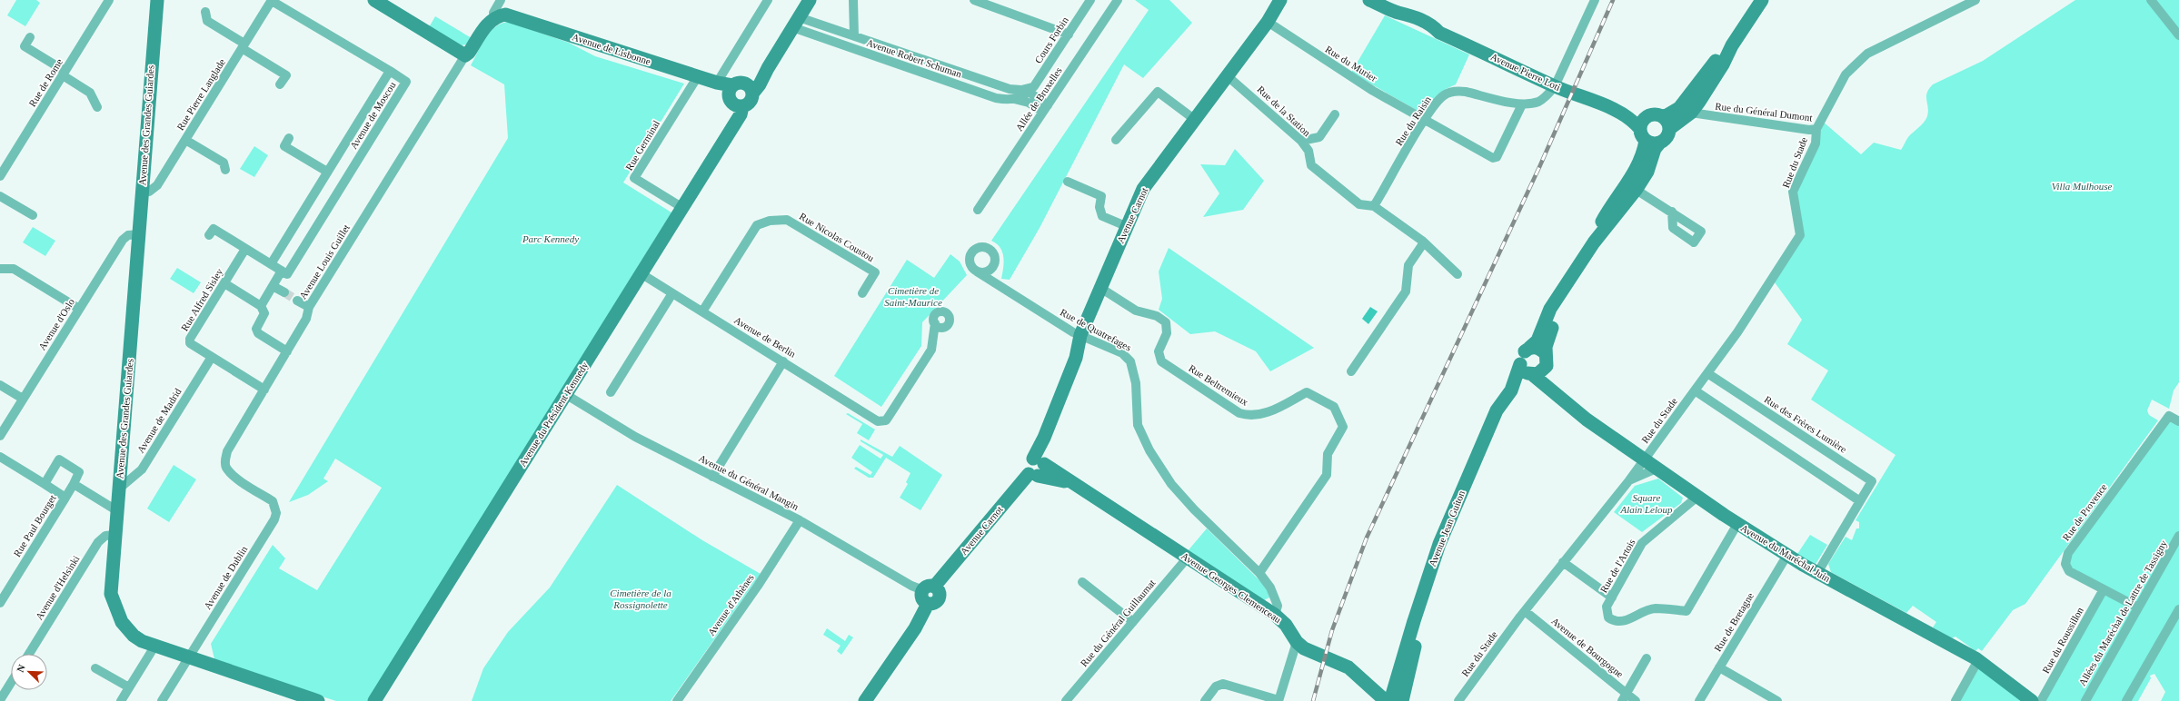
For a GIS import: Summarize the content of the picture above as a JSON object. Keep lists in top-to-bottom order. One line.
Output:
{"streets":{"street":["Cours Forbin","Avenue de Lisbonne","Avenue Robert Schuman","Rue du Murier","Avenue Pierre Loti","Rue de Rome","Rue Pierre Langlade","Allée de Bruxelles","Rue de la Station","Rue du Général Dumont","Avenue de Moscou","Rue du Raisin","Avenue des Grandes Guiardes","Rue Germinal","Rue du Stade","Avenue Carnot","Rue Nicolas Coustou","Avenue Louis Guillet","Rue Alfred Sisley","Avenue d'Oslo","Rue de Quatrefages","Avenue de Berlin","Rue Beltremieux","Avenue du Président Kennedy","Avenue de Madrid","Rue des Frères Lumière","Avenue du Général Mangin","Rue de Provence","Rue Paul Bourget","Avenue Jean Guiton","Avenue du Maréchal Juin","Rue de l'Artois","Avenue de Dublin","Avenue d'Helsinki","Avenue Georges Clemenceau","Avenue d'Athènes","Allées du Maréchal de Lattre de Tassigny","Rue de Bretagne","Rue du Général Guillaumat","Rue du Roussillon","Avenue de Bourgogne"]},"crossings":[["Cours Forbin","Avenue Robert Schuman"],["Avenue de Lisbonne","Rue Germinal"],["Avenue de Lisbonne","Avenue du Président Kennedy"],["Rue du Murier","Rue du Raisin"],["Rue du Murier","Avenue Carnot"],["Avenue Pierre Loti","Rue du Raisin"],["Rue Pierre Langlade","Avenue des Grandes Guiardes"],["Rue de la Station","Rue du Raisin"],["Rue de la Station","Avenue Carnot"],["Rue du Général Dumont","Rue du Stade"],["Avenue des Grandes Guiardes","Avenue d'Oslo"],["Avenue des Grandes Guiardes","Avenue de Madrid"],["Avenue des Grandes Guiardes","Avenue de Dublin"],["Avenue des Grandes Guiardes","Avenue d'Helsinki"],["Rue Germinal","Avenue du Président Kennedy"],["Rue du Stade","Rue des Frères Lumière"],["Rue du Stade","Avenue du Maréchal Juin"],["Rue du Stade","Avenue de Bourgogne"],["Avenue Carnot","Rue de Quatrefages"],["Avenue Carnot","Rue Beltremieux"],["Avenue Carnot","Avenue du Général Mangin"],["Avenue Carnot","Avenue Georges Clemenceau"],["Rue Nicolas Coustou","Avenue de Berlin"],["Avenue Louis Guillet","Rue Alfred Sisley"],["Avenue Louis Guillet","Avenue de Dublin"],["Rue Alfred Sisley","Avenue de Madrid"],["Rue de Quatrefages","Rue Beltremieux"],["Rue de Quatrefages","Avenue Georges Clemenceau"],["Avenue de Berlin","Avenue du Président Kennedy"],["Avenue du Président Kennedy","Avenue du Général Mangin"],["Rue des Frères Lumière","Avenue du Maréchal Juin"],["Avenue du Général Mangin","Avenue d'Athènes"],["Rue de Provence","Allées du Maréchal de Lattre de Tassigny"],["Rue de Provence","Rue du Roussillon"],["Avenue Jean Guiton","Avenue du Maréchal Juin"],["Avenue Jean Guiton","Avenue Georges Clemenceau"],["Avenue du Maréchal Juin","Rue de l'Artois"],["Avenue du Maréchal Juin","Rue de Bretagne"],["Avenue Georges Clemenceau","Rue du Général Guillaumat"]],"parks":["Villa Mulhouse","Parc Kennedy","Cimetière de Saint-Maurice","Square Alain Leloup","Cimetière de la Rossignolette"],"north":"top left"}
